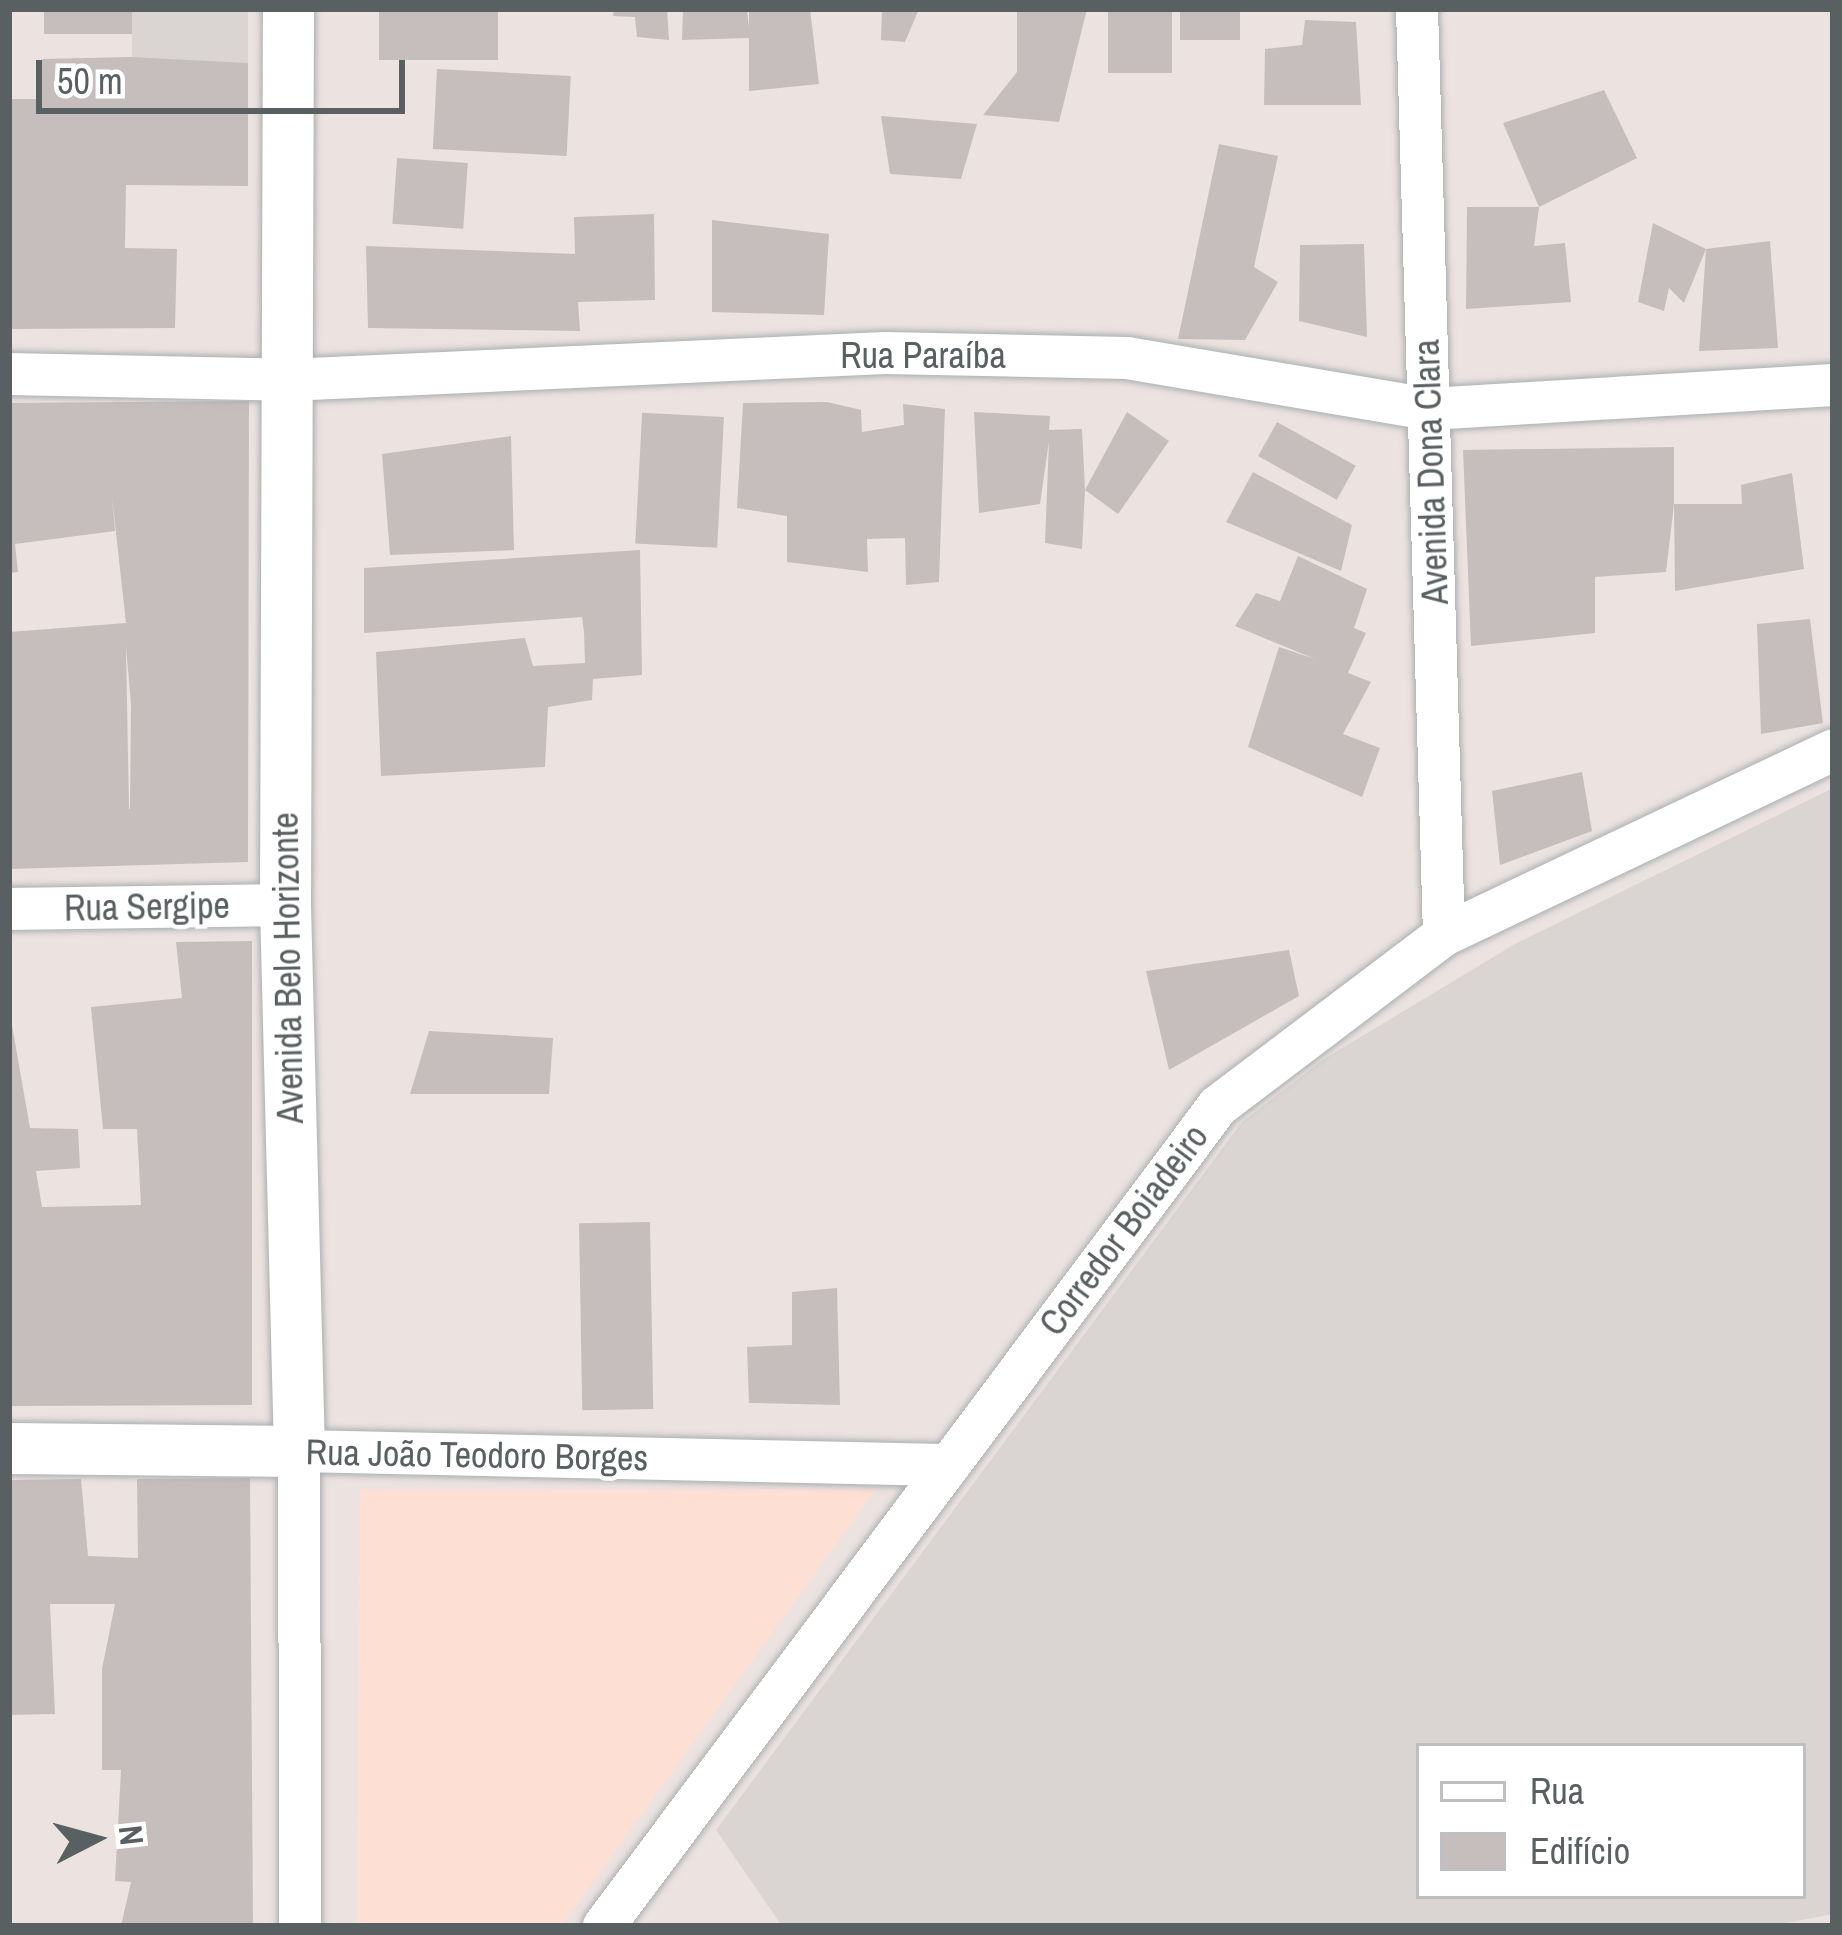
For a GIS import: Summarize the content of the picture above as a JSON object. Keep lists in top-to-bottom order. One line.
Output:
{"streets":{"street":["Rua Paraíba","Avenida Dona Clara","Rua Sergipe","Avenida Belo Horizonte","Corredor Boiadeiro","Rua João Teodoro Borges"]},"crossings":[["Rua Paraíba","Avenida Dona Clara"],["Rua Paraíba","Avenida Belo Horizonte"],["Avenida Dona Clara","Corredor Boiadeiro"],["Rua Sergipe","Avenida Belo Horizonte"],["Avenida Belo Horizonte","Rua João Teodoro Borges"],["Corredor Boiadeiro","Rua João Teodoro Borges"]],"legend":["Rua","Edifício"],"scale_bar":"50 m","north":"right"}
